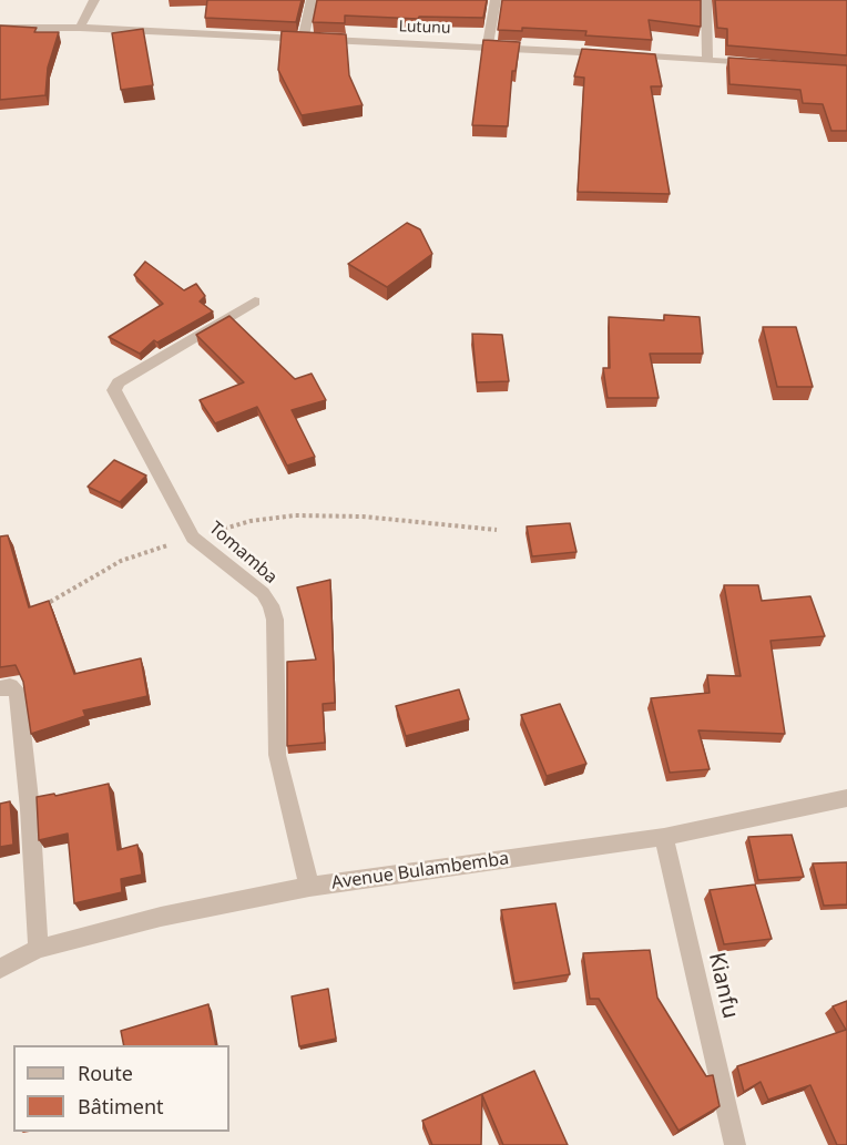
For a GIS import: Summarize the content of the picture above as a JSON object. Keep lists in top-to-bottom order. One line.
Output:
{"streets":{"street":["Lutunu","Tomamba","Avenue Bulambemba","Kianfu"]},"crossings":[["Tomamba","Avenue Bulambemba"],["Avenue Bulambemba","Kianfu"]],"legend":["Route","Bâtiment"]}
